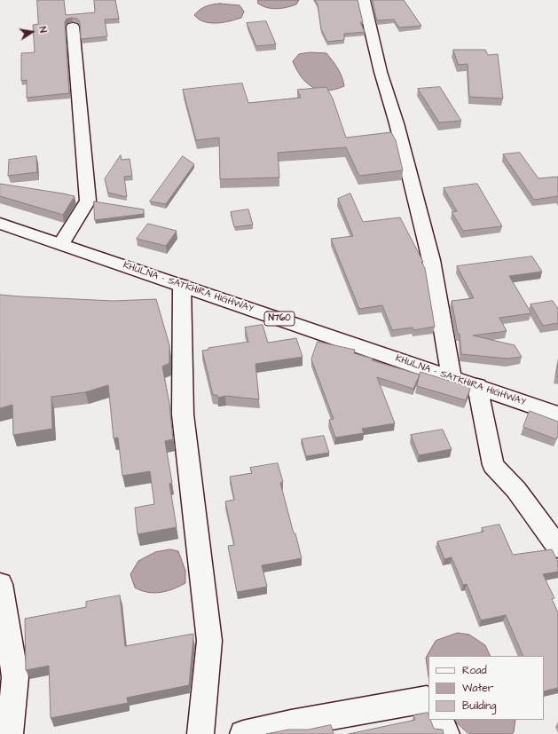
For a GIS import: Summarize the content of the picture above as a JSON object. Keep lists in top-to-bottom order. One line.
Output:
{"streets":{"main road":["KHULNA - SATKHIRA HIGHWAY","N760"]},"legend":["Road","Water","Building"],"north":"right"}
